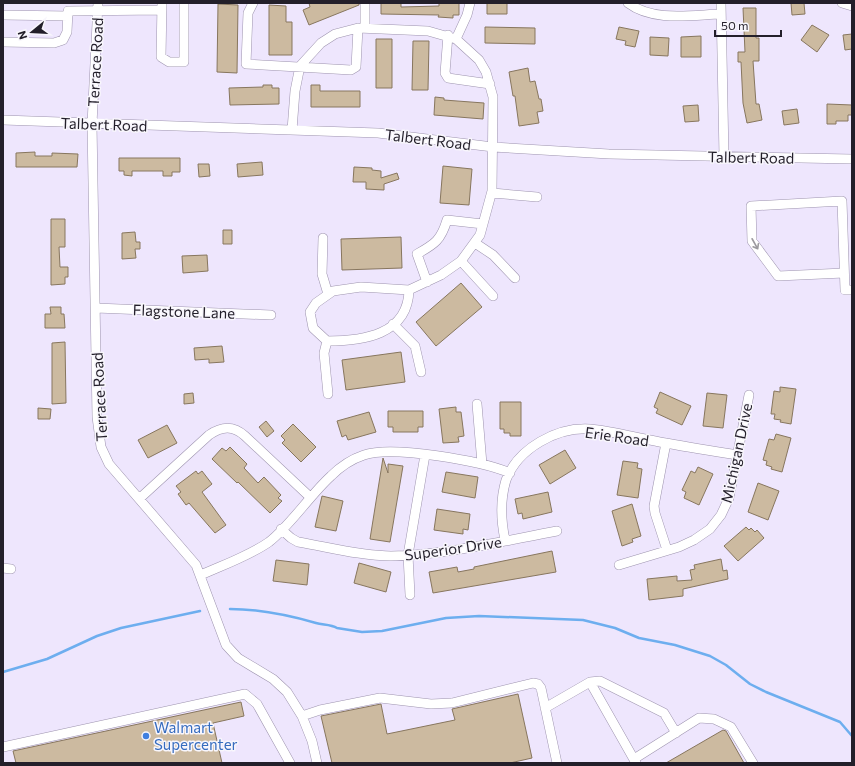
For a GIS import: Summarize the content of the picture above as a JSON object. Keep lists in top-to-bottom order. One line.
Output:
{"streets":{"street":["Terrace Road","Talbert Road","Flagstone Lane","Erie Road","Michigan Drive","Superior Drive"]},"crossings":[["Terrace Road","Talbert Road"],["Terrace Road","Flagstone Lane"],["Erie Road","Michigan Drive"],["Erie Road","Superior Drive"]],"places":["Walmart Supercenter"],"scale_bar":"50 m","north":"left"}
